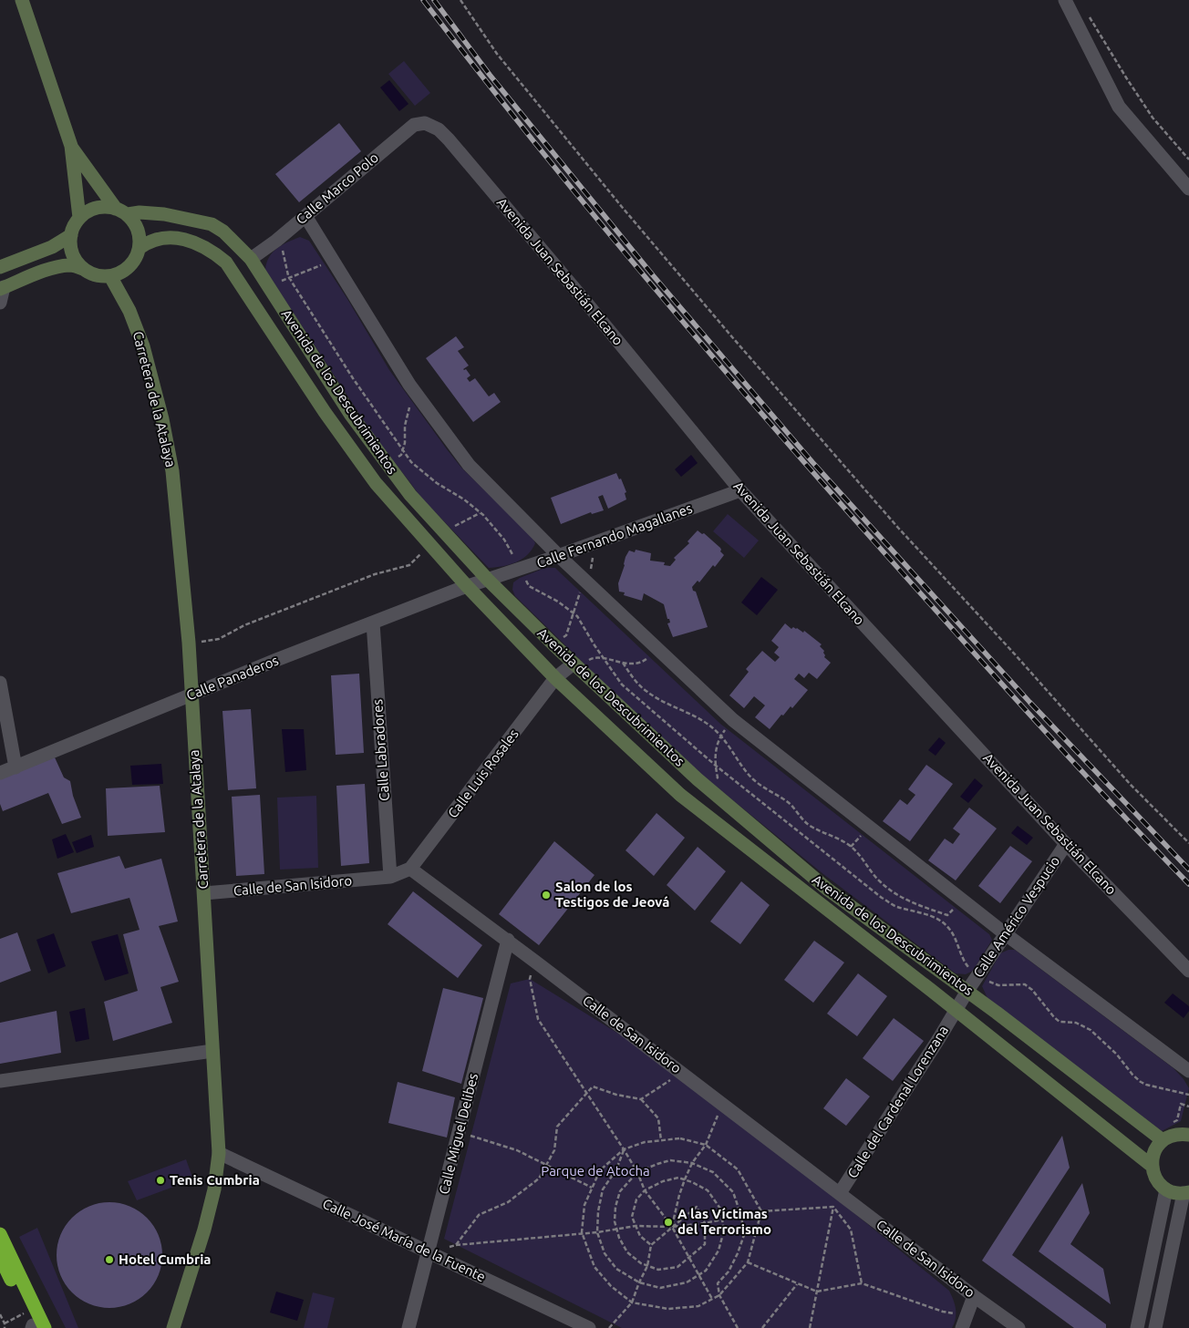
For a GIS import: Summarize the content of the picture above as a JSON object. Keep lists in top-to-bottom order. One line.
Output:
{"streets":{"street":["Calle Marco Polo","Avenida Juan Sebastián Elcano","Avenida de los Descubrimientos","Carretera de la Atalaya","Calle Fernando Magallanes","Calle Panaderos","Calle Labradores","Calle Luis Rosales","Calle de San Isidoro","Calle Américo Vespucio","Calle del Cardenal Lorenzana","Calle Miguel Delibes","Calle José María de la Fuente"]},"crossings":[["Calle Marco Polo","Avenida Juan Sebastián Elcano"],["Calle Marco Polo","Avenida de los Descubrimientos"],["Avenida Juan Sebastián Elcano","Calle Fernando Magallanes"],["Avenida Juan Sebastián Elcano","Calle Américo Vespucio"],["Avenida de los Descubrimientos","Carretera de la Atalaya"],["Avenida de los Descubrimientos","Calle Fernando Magallanes"],["Avenida de los Descubrimientos","Calle Panaderos"],["Avenida de los Descubrimientos","Calle Luis Rosales"],["Avenida de los Descubrimientos","Calle Américo Vespucio"],["Avenida de los Descubrimientos","Calle del Cardenal Lorenzana"],["Carretera de la Atalaya","Calle Panaderos"],["Carretera de la Atalaya","Calle de San Isidoro"],["Carretera de la Atalaya","Calle José María de la Fuente"],["Calle Fernando Magallanes","Calle Panaderos"],["Calle Panaderos","Calle Labradores"],["Calle Labradores","Calle de San Isidoro"],["Calle Luis Rosales","Calle de San Isidoro"],["Calle de San Isidoro","Calle del Cardenal Lorenzana"],["Calle de San Isidoro","Calle Miguel Delibes"],["Calle Américo Vespucio","Calle del Cardenal Lorenzana"],["Calle Miguel Delibes","Calle José María de la Fuente"]],"parks":["Parque de Atocha"],"places":["Salon de los Testigos de Jeová","Tenis Cumbria","A las Víctimas del Terrorismo","Hotel Cumbria"]}
